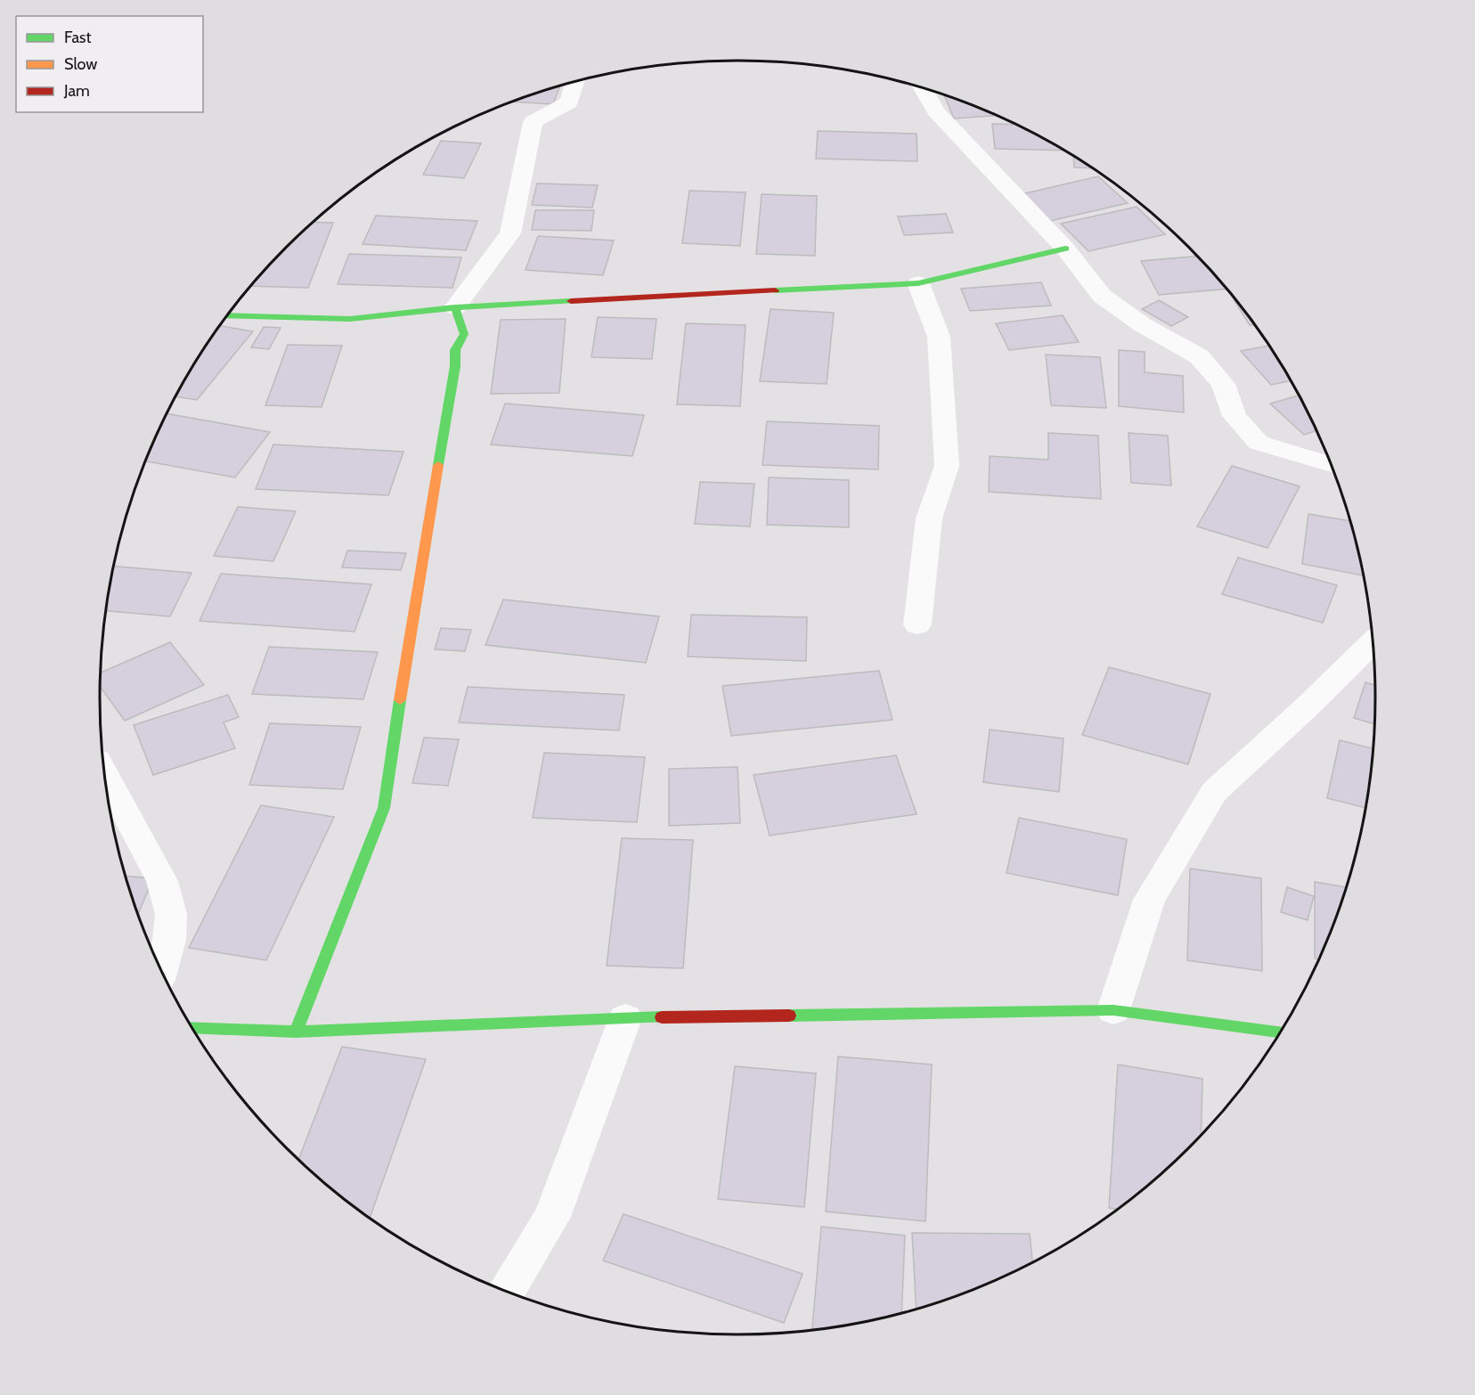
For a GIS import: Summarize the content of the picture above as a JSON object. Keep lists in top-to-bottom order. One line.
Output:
{"legend":["Fast","Slow","Jam"]}
